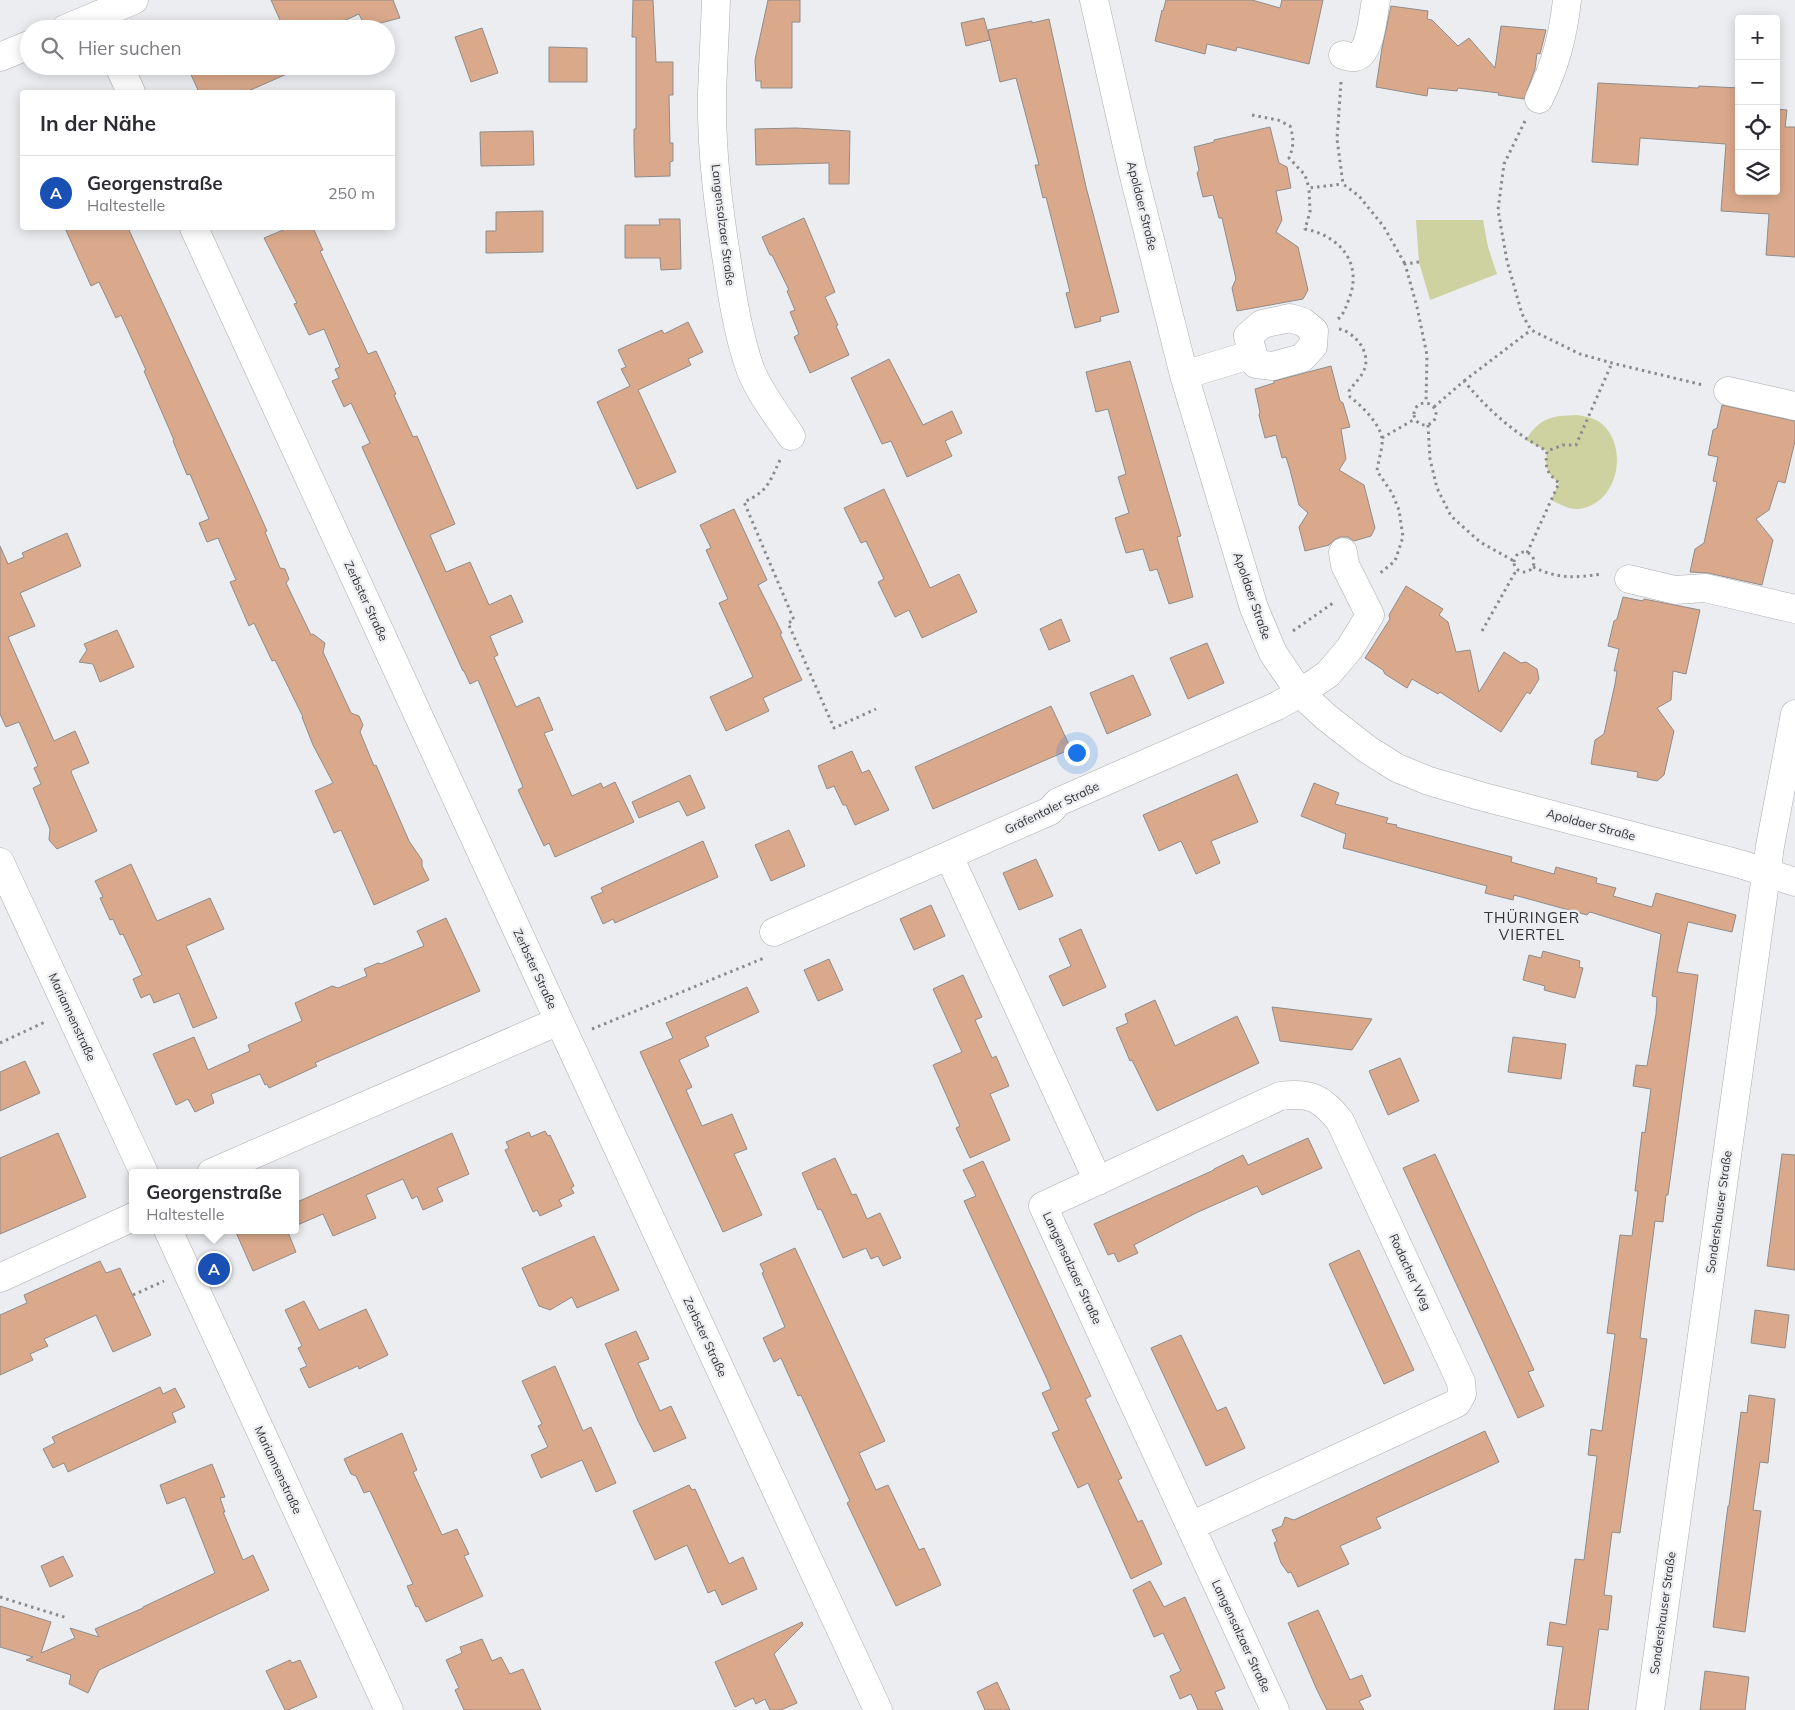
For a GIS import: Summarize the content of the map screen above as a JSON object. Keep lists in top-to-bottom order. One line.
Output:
{"streets":{"street":["Apoldaer Straße","Langensalzaer Straße","Zerbster Straße","Gräfentaler Straße","Mariannenstraße","Sondershauser Straße","Rodacher Weg"]},"crossings":[["Apoldaer Straße","Gräfentaler Straße"],["Apoldaer Straße","Sondershauser Straße"],["Langensalzaer Straße","Rodacher Weg"]],"districts":["THÜRINGER VIERTEL"],"page":{"map_buttons":["+","−"],"search":"Hier suchen","heading":"In der Nähe","list":[{"mark":"A","name":"Georgenstraße","note":"Haltestelle","value":"250 m"}],"popup":["Georgenstraße","Haltestelle"],"pins":"A"}}
